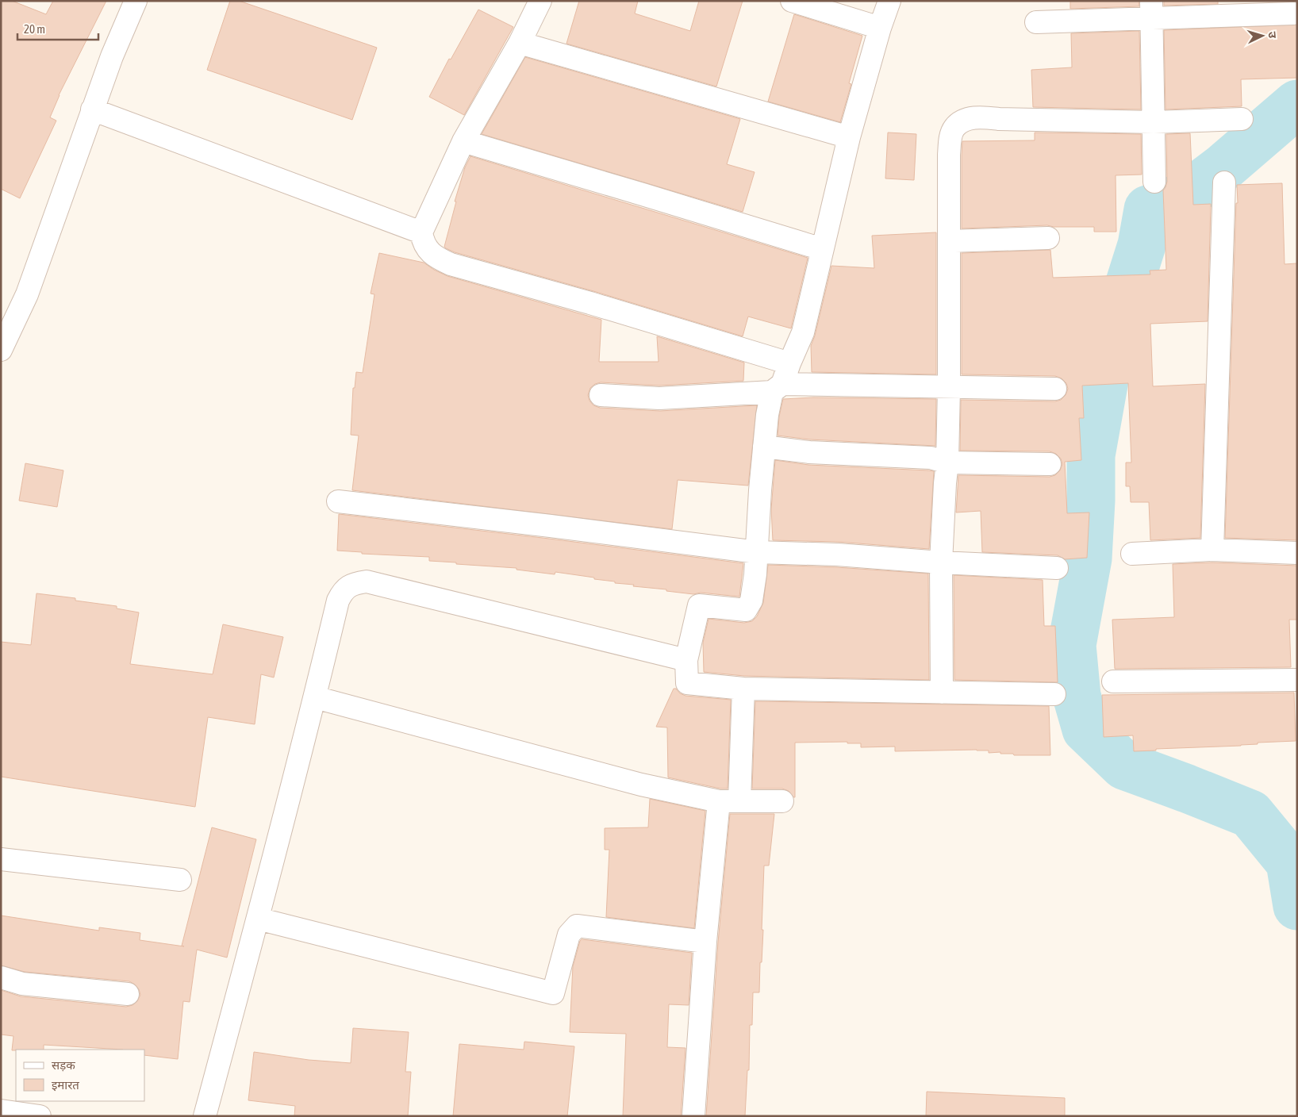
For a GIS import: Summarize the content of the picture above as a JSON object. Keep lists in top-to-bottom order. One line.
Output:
{"legend":["सड़क","इमारत"],"scale_bar":"20 m","north":"right"}
